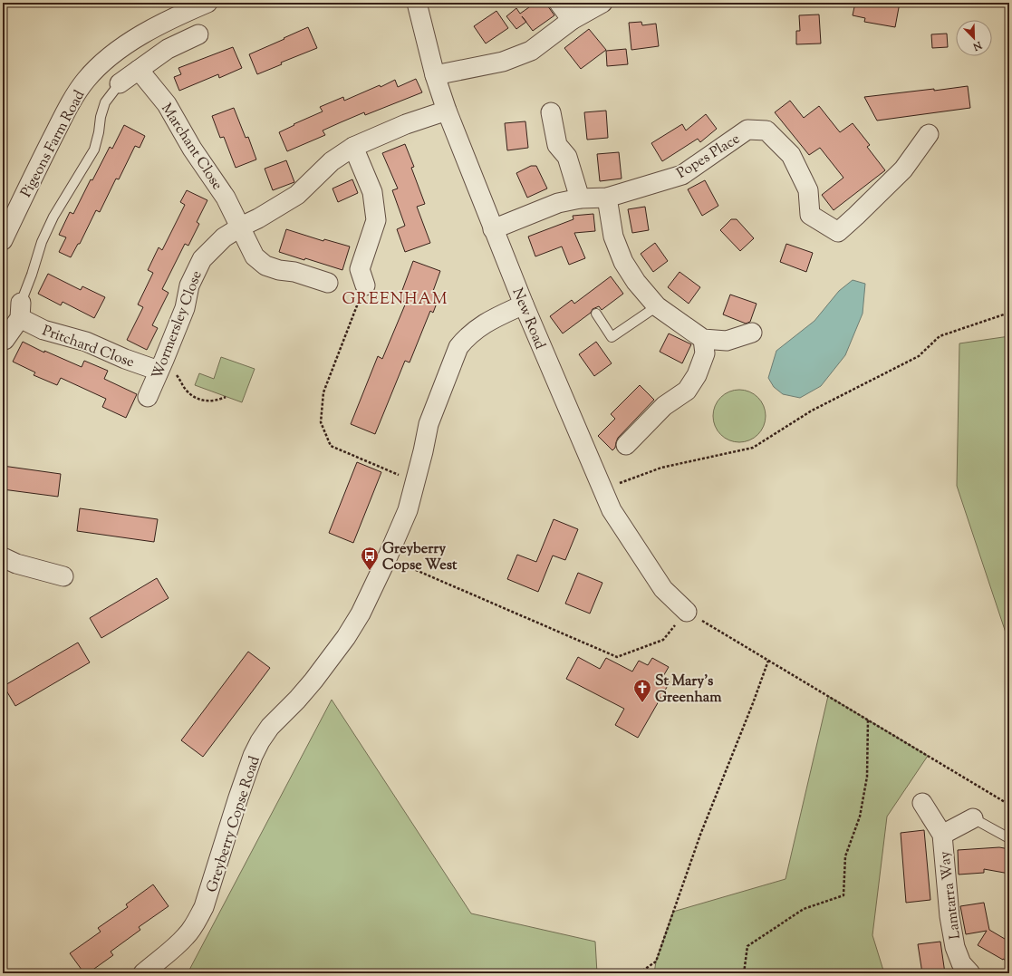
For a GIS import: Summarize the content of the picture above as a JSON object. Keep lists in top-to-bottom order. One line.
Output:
{"streets":{"street":["Pigeons Farm Road","Marchant Close","Popes Place","New Road","Wormersley Close","Pritchard Close","Greyberry Copse Road","Lamtarra Way"]},"crossings":[["Marchant Close","Wormersley Close"],["Popes Place","New Road"],["New Road","Wormersley Close"],["New Road","Greyberry Copse Road"],["Wormersley Close","Pritchard Close"]],"districts":["GREENHAM"],"places":{"bus stop":["Greyberry Copse West"],"church":["St Mary's Greenham"]},"north":"bottom right"}
